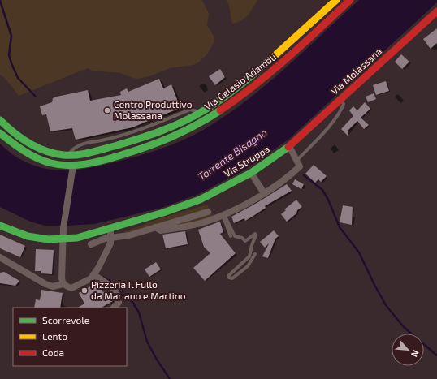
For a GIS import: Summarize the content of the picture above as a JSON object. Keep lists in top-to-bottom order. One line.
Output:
{"streets":{"main road":["Via Molassana","Via Gelasio Adamoli","Via Struppa"]},"crossings":[["Via Molassana","Via Struppa"]],"water":["Torrente Bisagno"],"places":["Centro Produttivo Molassana","Pizzeria Il Fullo da Mariano e Martino"],"legend":["Scorrevole","Lento","Coda"],"north":"bottom right"}
